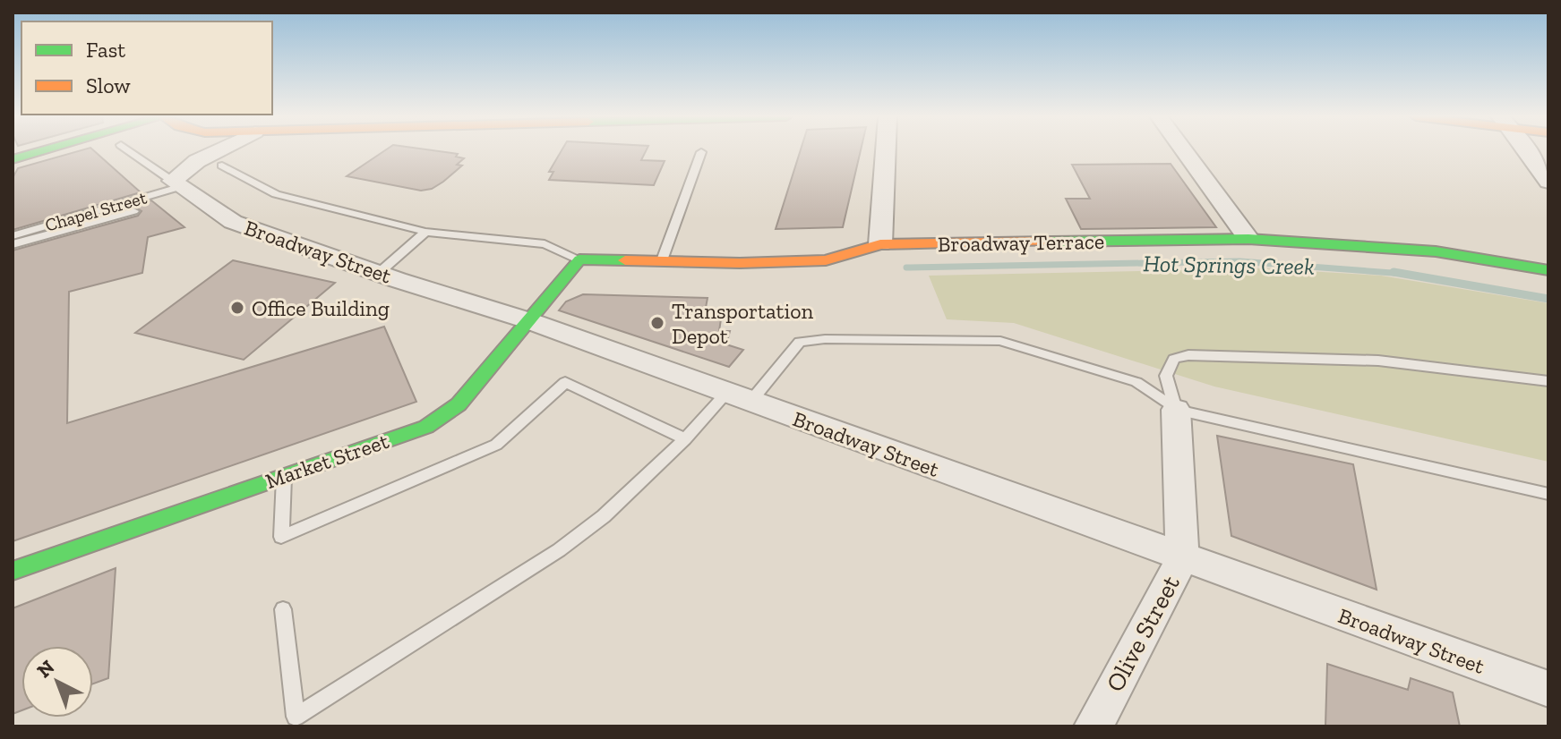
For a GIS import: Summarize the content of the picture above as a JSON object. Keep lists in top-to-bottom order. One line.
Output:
{"streets":{"street":["Broadway Terrace","Broadway Street","Market Street","Olive Street"],"lane":["Chapel Street"]},"crossings":[["Chapel Street","Broadway Street"],["Broadway Terrace","Market Street"],["Broadway Street","Market Street"],["Broadway Street","Olive Street"]],"water":["Hot Springs Creek"],"places":["Office Building","Transportation Depot"],"legend":["Fast","Slow"],"north":"top left"}
